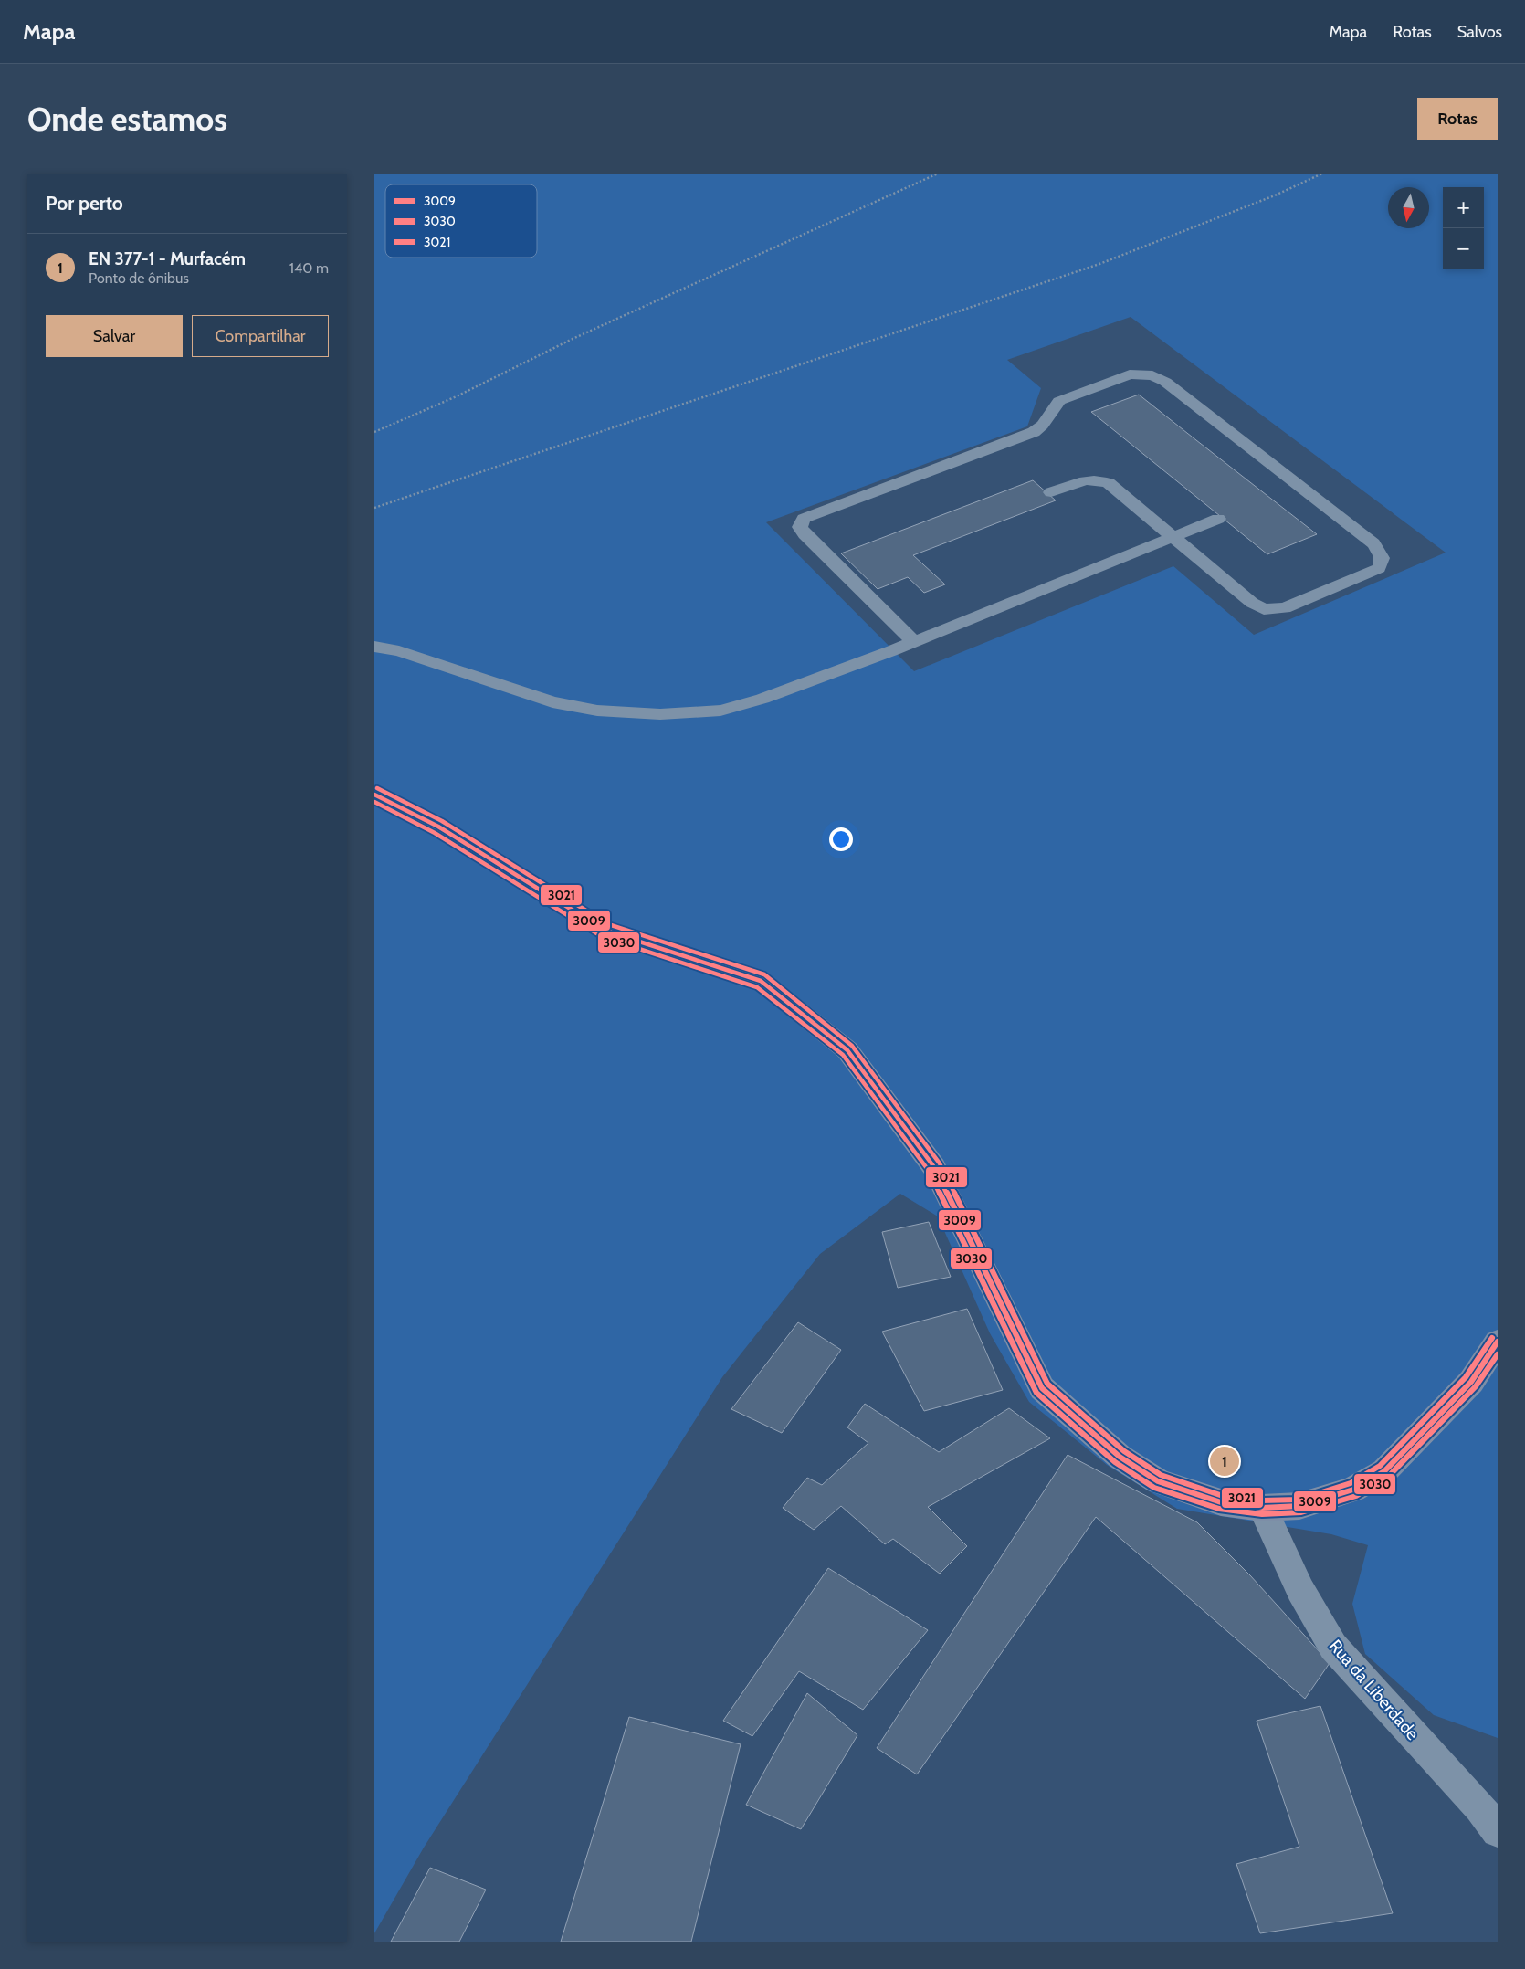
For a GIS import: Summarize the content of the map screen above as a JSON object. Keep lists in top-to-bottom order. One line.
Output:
{"streets":{"street":["Rua da Liberdade"]},"lines":["transit line 3021","transit line 3009","transit line 3030"],"legend":["3009","3030","3021"],"north":"bottom","page":{"header":"Mapa","nav":["Mapa","Rotas","Salvos"],"buttons":["Rotas",["Salvar","Compartilhar"]],"title":"Onde estamos","heading":"Por perto","map_buttons":["+","−"],"list":[{"mark":"1","name":"EN 377-1 - Murfacém","note":"Ponto de ônibus","value":"140 m"}],"pins":"1"}}
